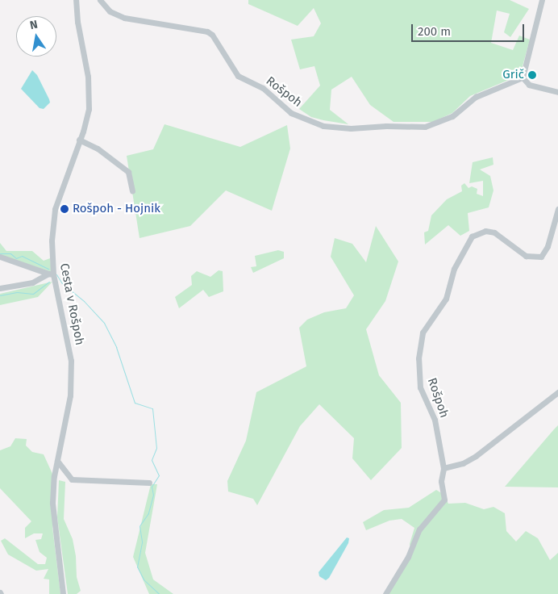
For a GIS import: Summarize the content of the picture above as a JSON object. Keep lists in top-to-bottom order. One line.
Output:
{"streets":{"street":["Rošpoh","Cesta v Rošpoh"]},"places":["Grič","Rošpoh - Hojnik"],"scale_bar":"200 m","north":"top"}
